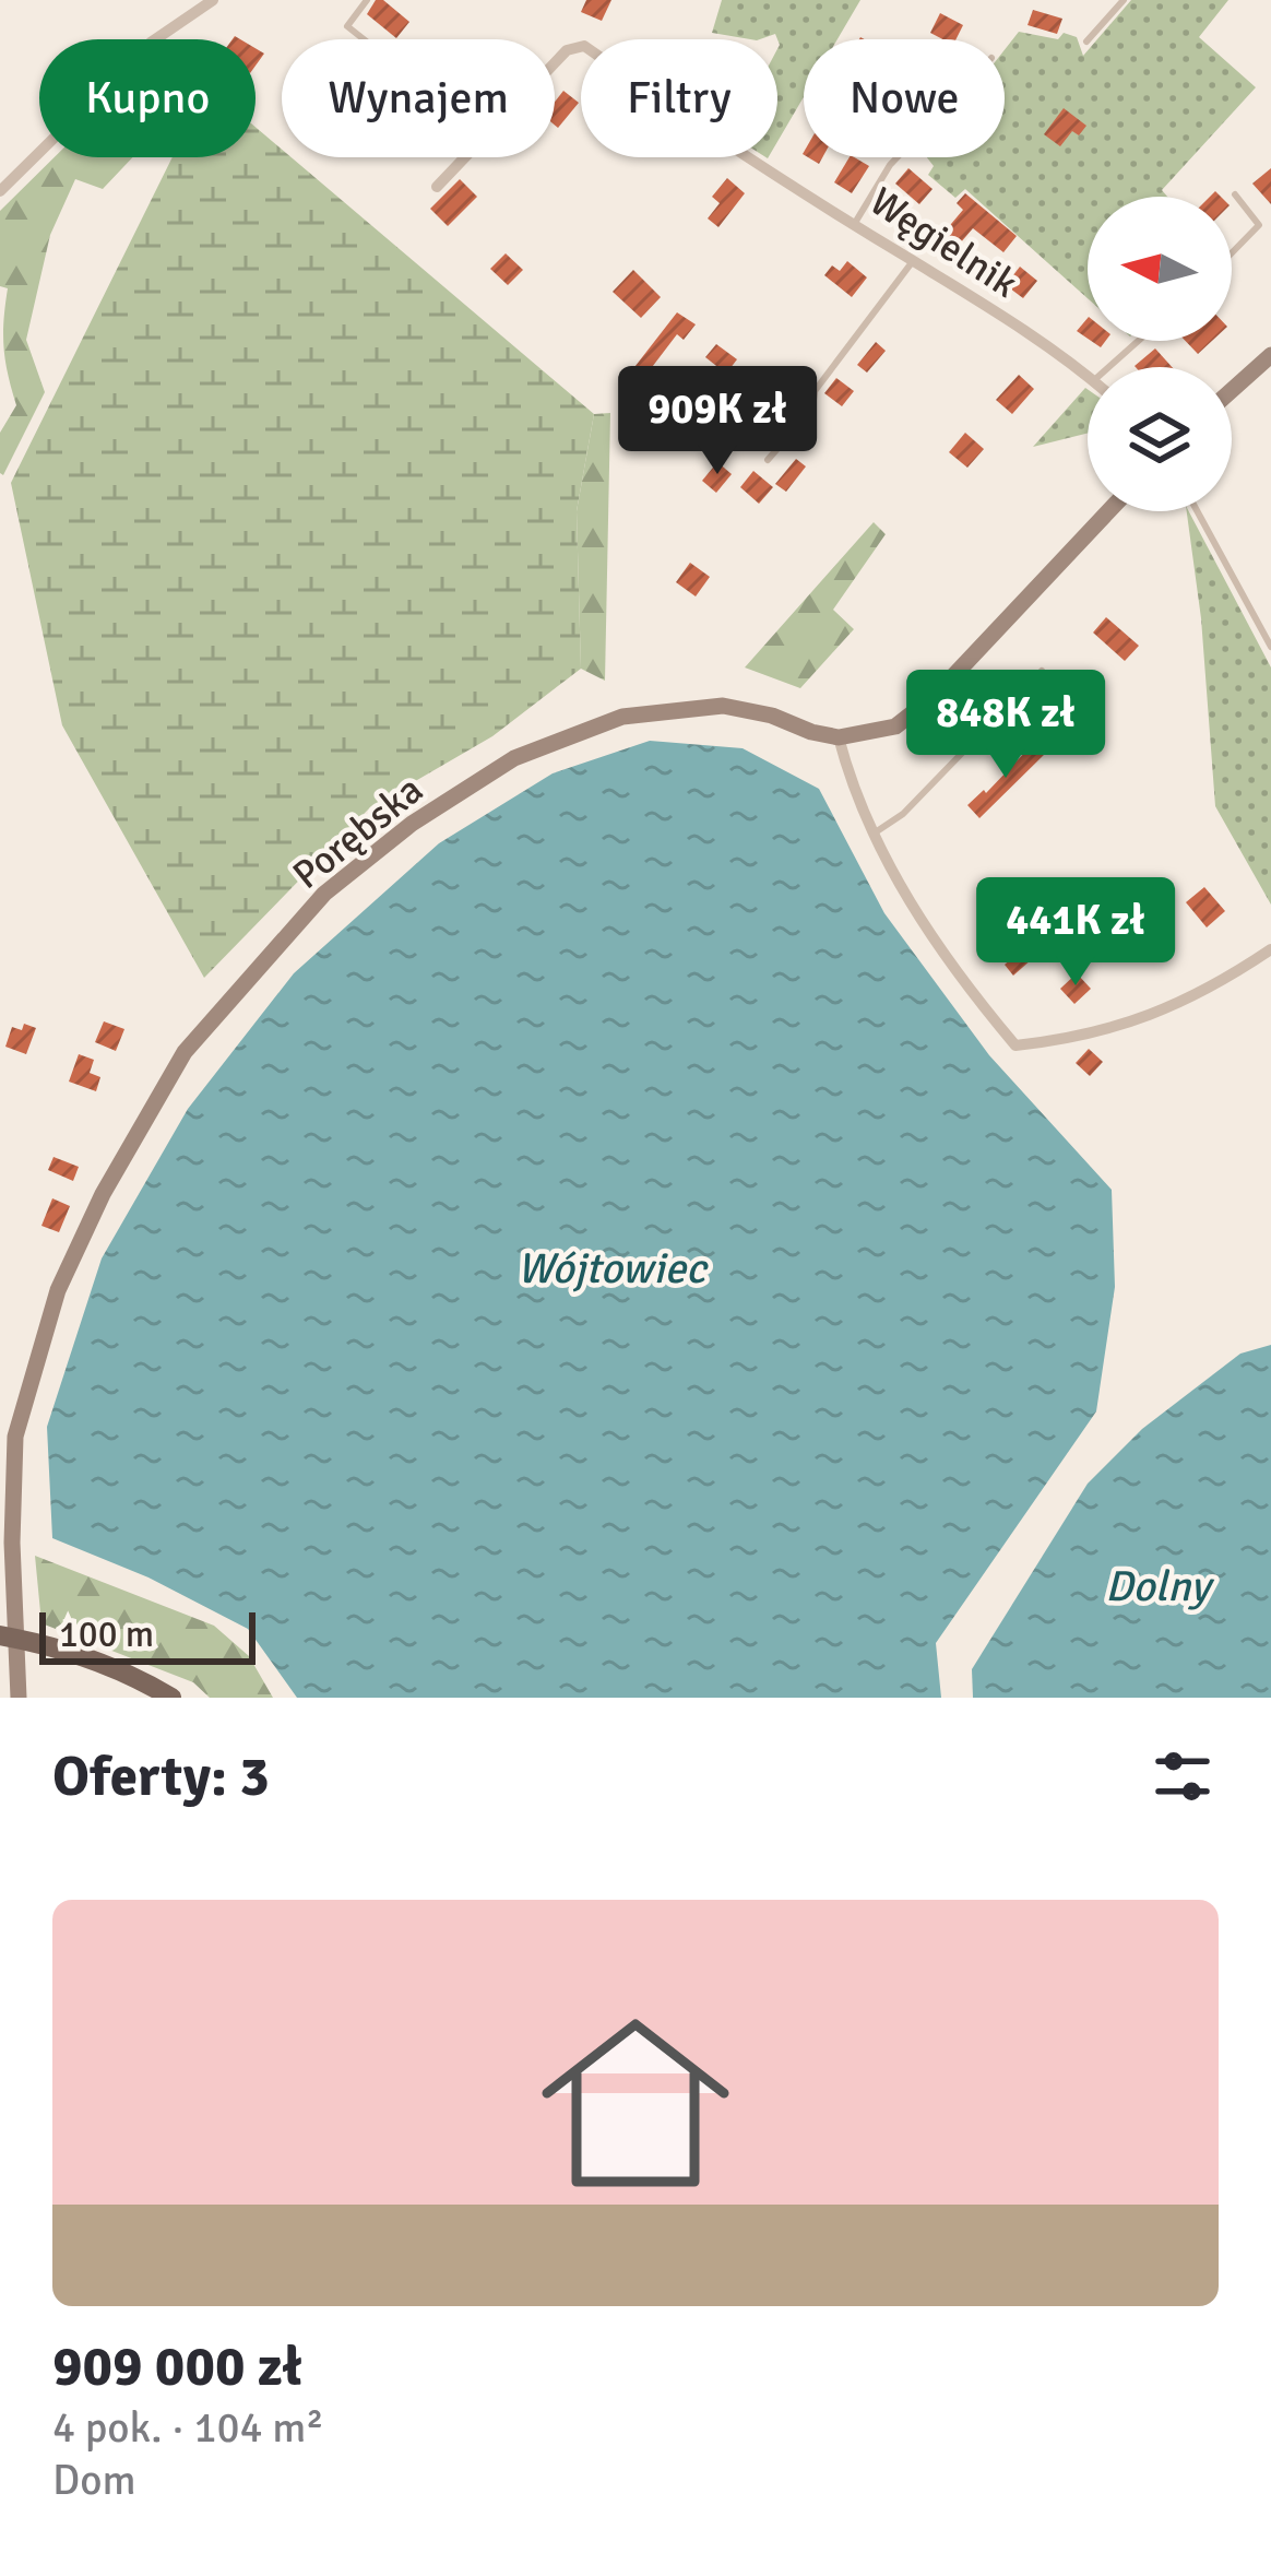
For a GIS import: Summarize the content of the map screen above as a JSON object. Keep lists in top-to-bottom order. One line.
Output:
{"streets":{"street":["Węgielnik","Porębska"]},"water":["Wójtowiec","Dolny"],"scale_bar":"100 m","north":"left","page":{"chip":["Kupno","Wynajem","Filtry","Nowe"],"price":["909K zł","848K zł","441K zł"],"scale":"100 m","heading":"Oferty: 3","list":[{"name":"909 000 zł","note":"4 pok. · 104 m² · Dom"}]}}
